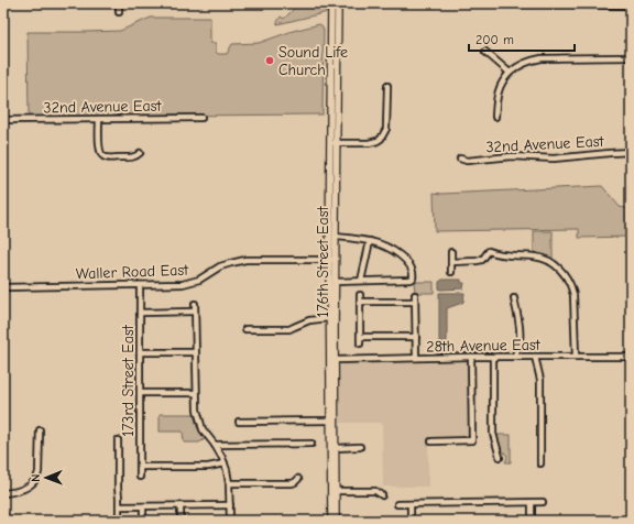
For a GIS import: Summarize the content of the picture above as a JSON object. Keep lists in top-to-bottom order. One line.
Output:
{"streets":{"main road":["176th Street East"],"street":["32nd Avenue East","Waller Road East","28th Avenue East","173rd Street East"]},"crossings":[["176th Street East","Waller Road East"],["176th Street East","28th Avenue East"],["Waller Road East","173rd Street East"]],"places":["Sound Life Church"],"scale_bar":"200 m","north":"left"}
